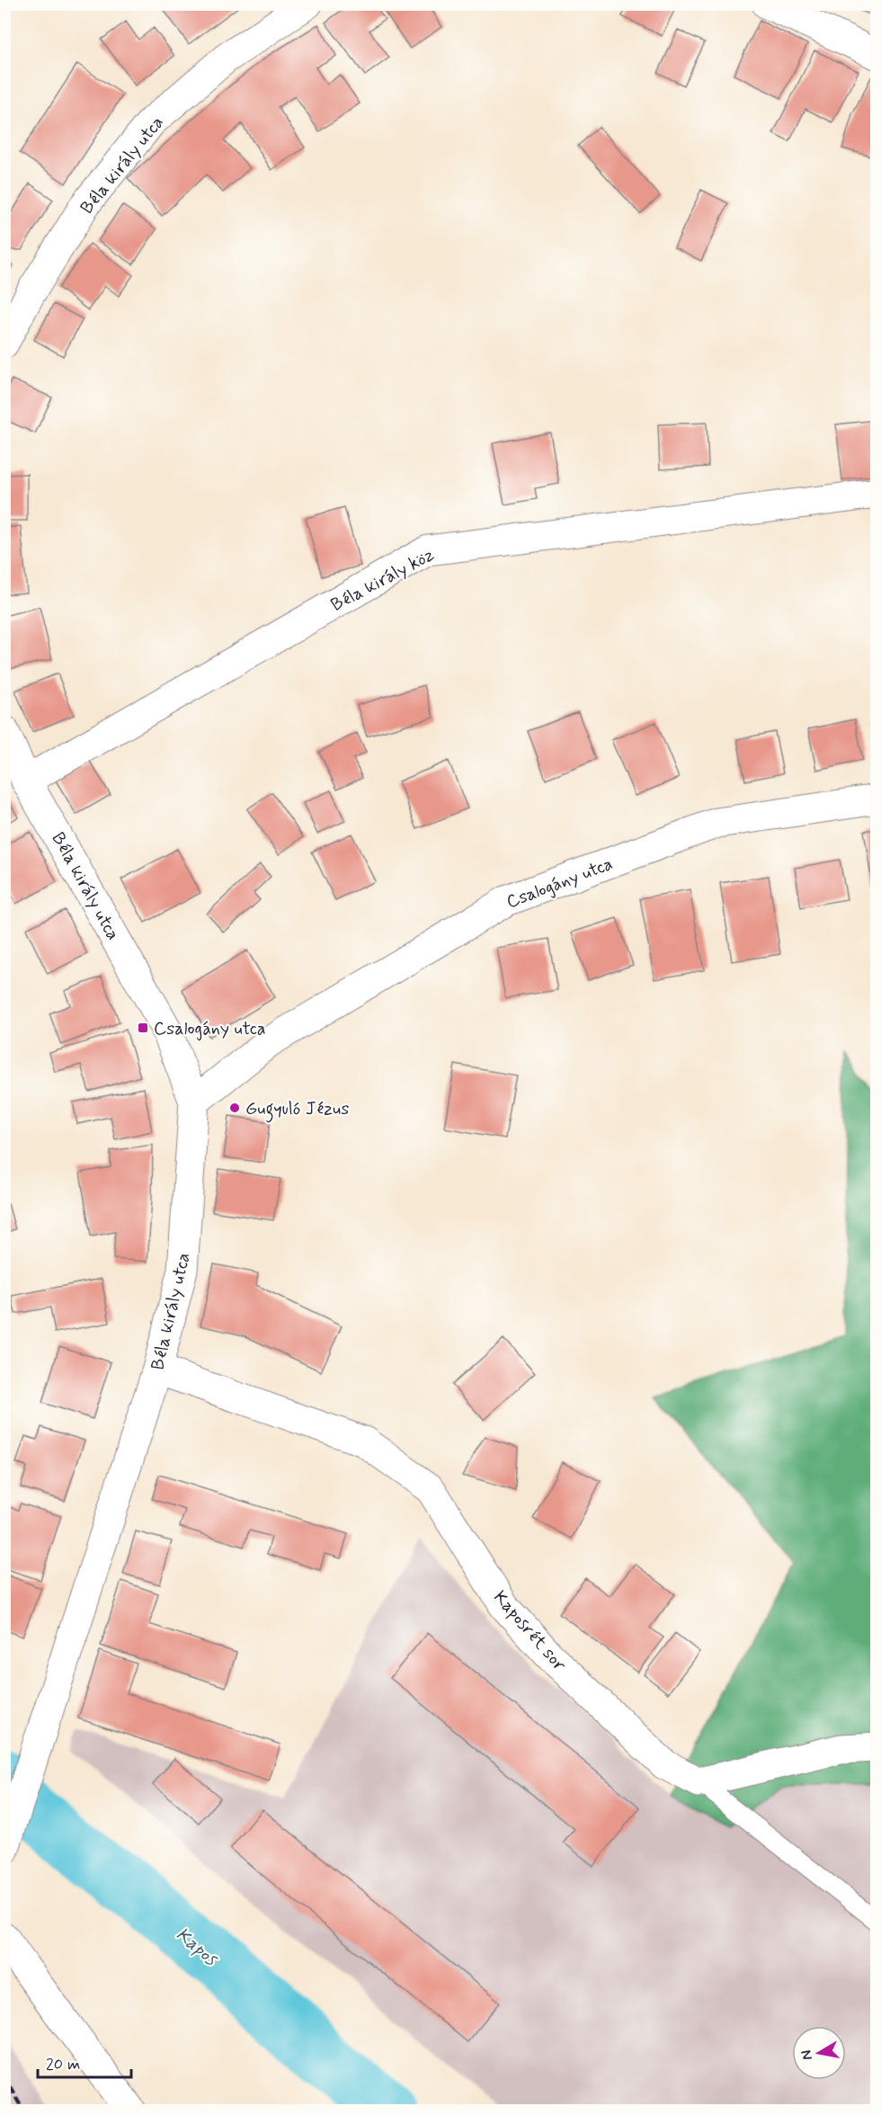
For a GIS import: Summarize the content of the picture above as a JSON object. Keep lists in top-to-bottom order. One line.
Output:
{"streets":{"street":["Béla király utca","Béla király köz","Csalogány utca","Kaposrét sor"]},"crossings":[["Béla király utca","Béla király köz"],["Béla király utca","Csalogány utca"],["Béla király utca","Kaposrét sor"]],"water":["Kapos"],"places":{"transit":["Csalogány utca"],"other":["Gugyuló Jézus"]},"scale_bar":"20 m","north":"left"}
